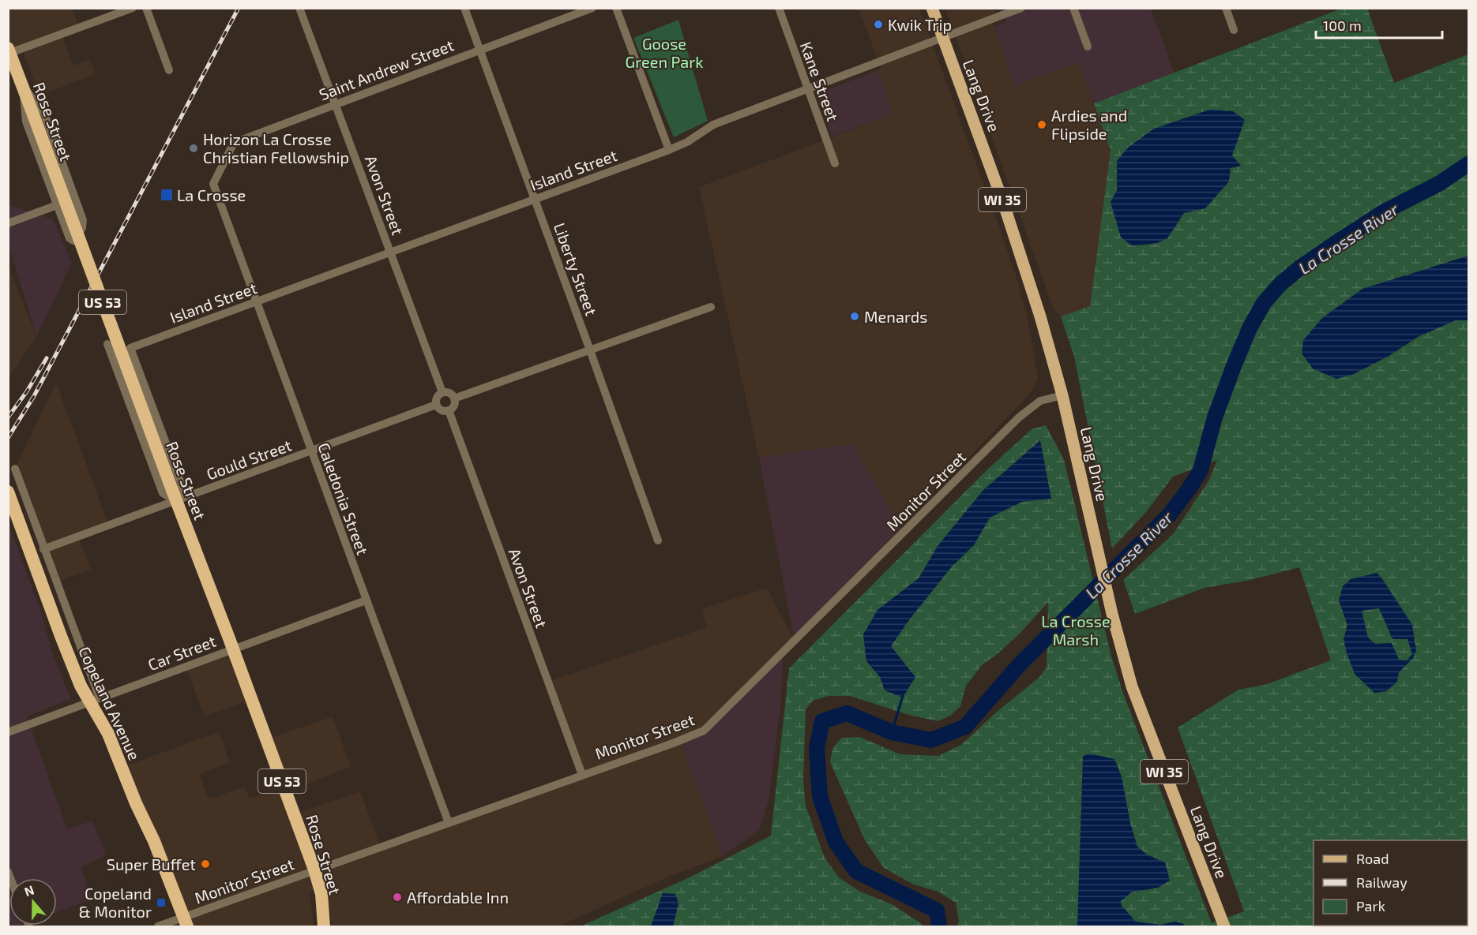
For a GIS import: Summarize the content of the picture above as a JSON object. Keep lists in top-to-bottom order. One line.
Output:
{"streets":{"highway":["Rose Street","US 53","Copeland Avenue"],"main road":["Lang Drive","WI 35"],"street":["Saint Andrew Street","Kane Street","Island Street","Avon Street","Liberty Street","Gould Street","Monitor Street","Caledonia Street","Car Street"]},"crossings":[["Saint Andrew Street","Avon Street"],["Saint Andrew Street","Liberty Street"],["Saint Andrew Street","Caledonia Street"],["Kane Street","Island Street"],["Lang Drive","Island Street"],["Lang Drive","Monitor Street"],["Rose Street","Island Street"],["Rose Street","Gould Street"],["Rose Street","Monitor Street"],["Rose Street","Car Street"],["Island Street","Avon Street"],["Island Street","Liberty Street"],["Island Street","Gould Street"],["Island Street","Caledonia Street"],["Avon Street","Gould Street"],["Avon Street","Monitor Street"],["Gould Street","Caledonia Street"],["Monitor Street","Caledonia Street"],["Monitor Street","Copeland Avenue"],["Caledonia Street","Car Street"],["Car Street","Copeland Avenue"]],"water":["La Crosse River"],"parks":["Goose Green Park","La Crosse Marsh"],"places":{"other":["Kwik Trip","Ardies and Flipside","Horizon La Crosse Christian Fellowship","Menards","Super Buffet","Affordable Inn"],"transit":["La Crosse","Copeland & Monitor"]},"legend":["Road","Railway","Park"],"scale_bar":"100 m","north":"top"}
